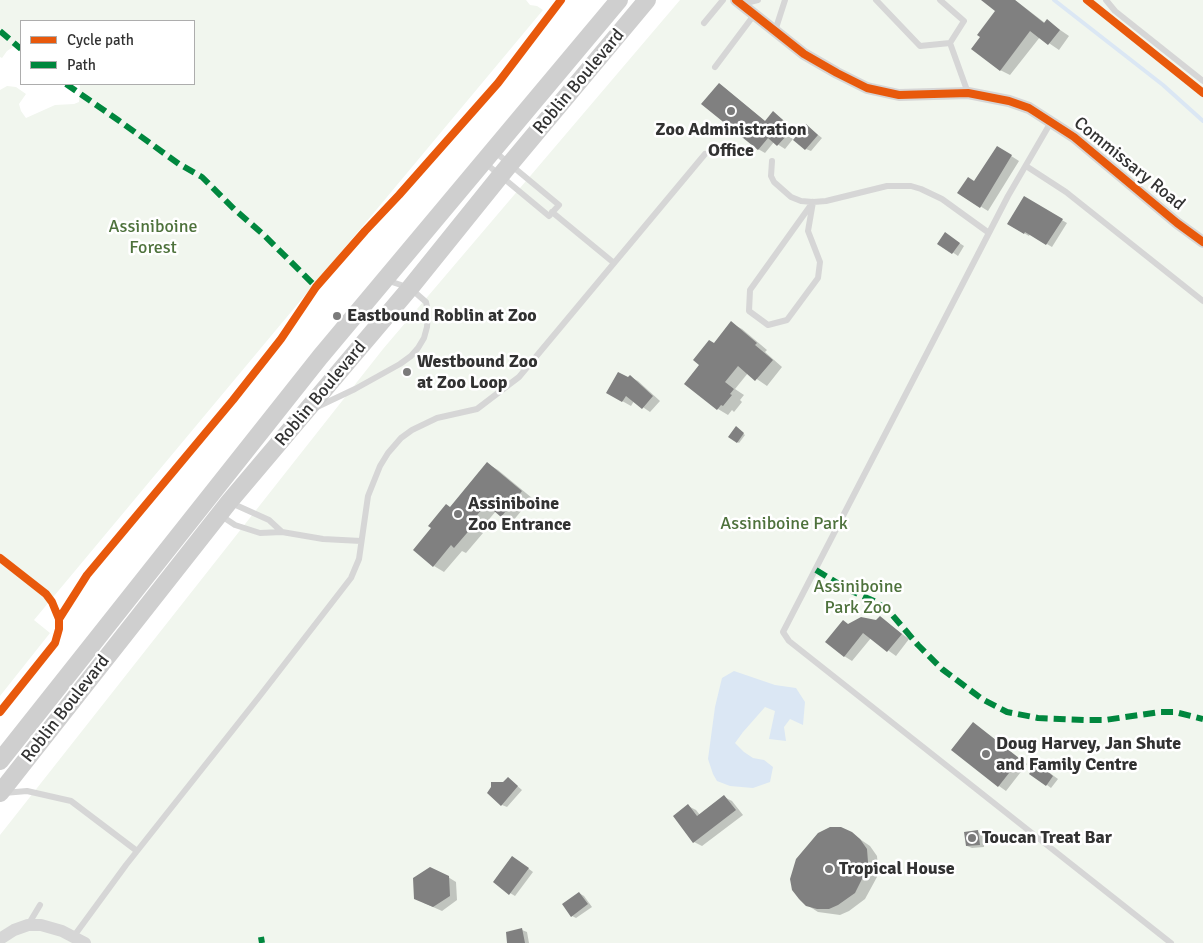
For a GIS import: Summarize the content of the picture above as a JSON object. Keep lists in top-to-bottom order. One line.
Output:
{"streets":{"main road":["Roblin Boulevard"],"street":["Commissary Road"]},"parks":["Assiniboine Forest","Assiniboine Park","Assiniboine Park Zoo"],"places":["Zoo Administration Office","Eastbound Roblin at Zoo","Westbound Zoo at Zoo Loop","Assiniboine Zoo Entrance","Doug Harvey, Jan Shute and Family Centre","Toucan Treat Bar","Tropical House"],"legend":["Cycle path","Path"]}
